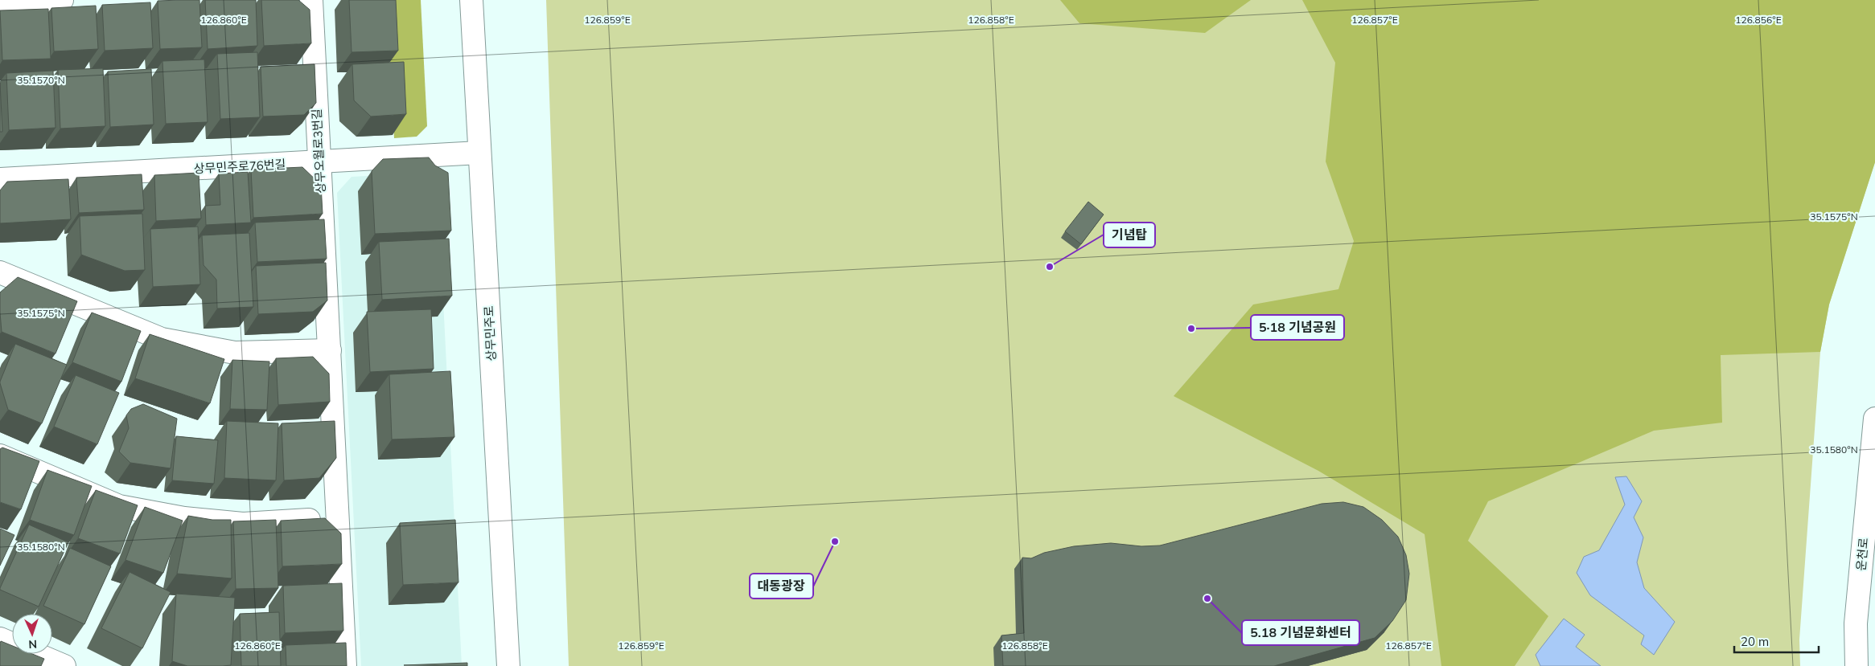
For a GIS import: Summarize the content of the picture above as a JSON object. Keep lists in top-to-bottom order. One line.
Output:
{"streets":{"street":["상무오월로3번길","상무민주로76번길","상무민주로","운천로"]},"crossings":[["상무오월로3번길","상무민주로76번길"],["상무민주로76번길","상무민주로"]],"places":["기념탑","5·18 기념공원","대동광장","5.18 기념문화센터"],"scale_bar":"20 m","north":"bottom","coordinates":["126.860°E","126.859°E","126.858°E","126.857°E","126.856°E","35.1570°N","35.1575°N","35.1580°N"]}
